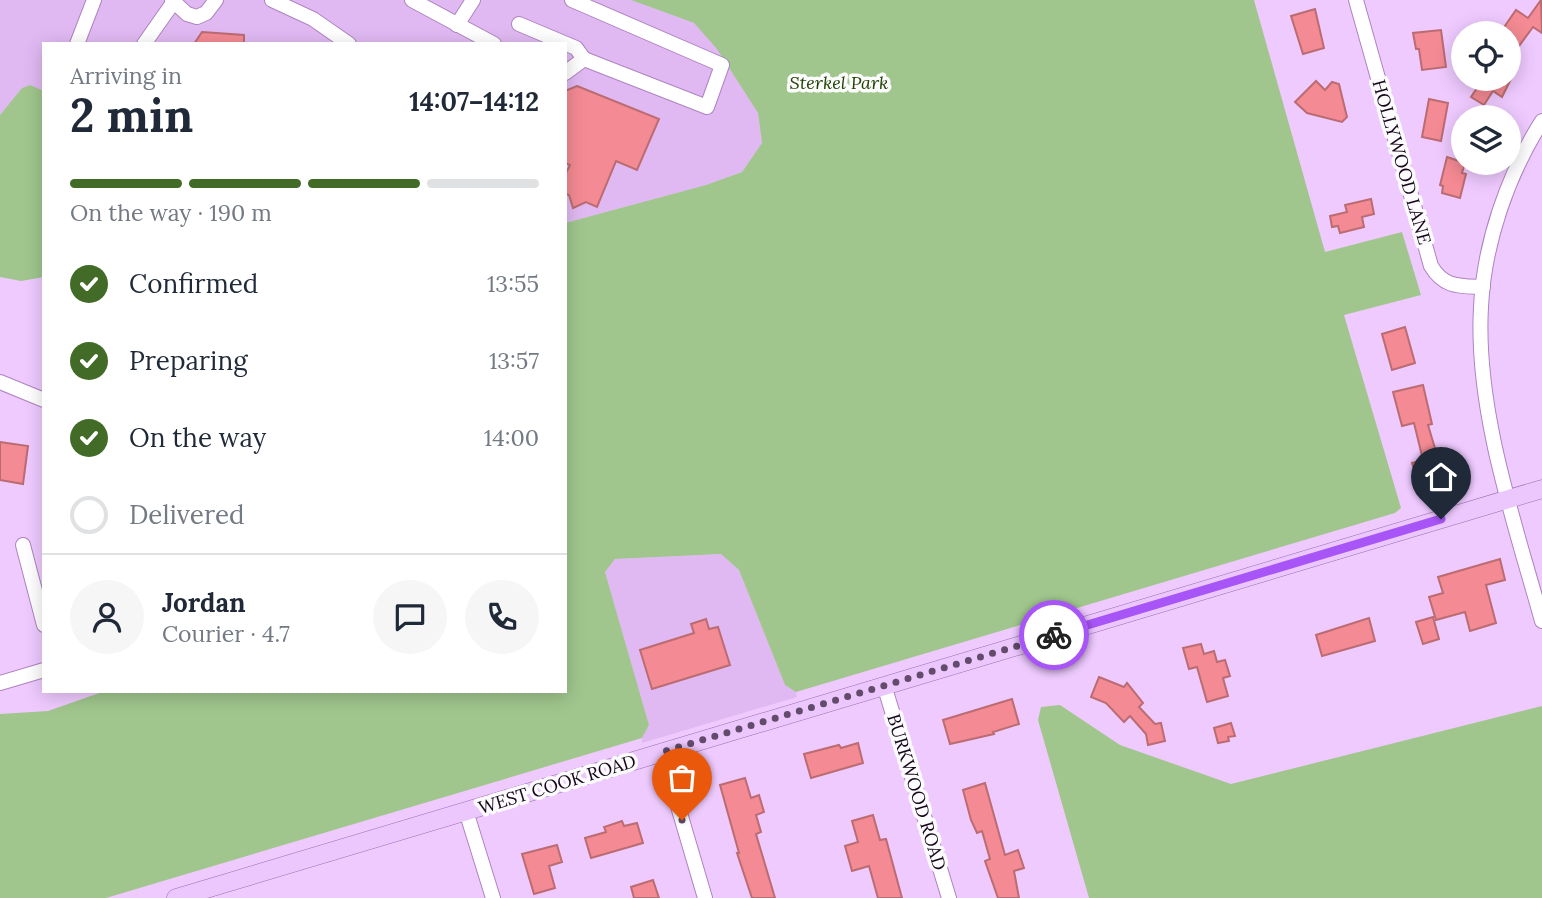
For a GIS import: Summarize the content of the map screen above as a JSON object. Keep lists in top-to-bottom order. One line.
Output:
{"streets":{"main road":["WEST COOK ROAD"],"street":["HOLLYWOOD LANE","BURKWOOD ROAD"]},"crossings":[["WEST COOK ROAD","BURKWOOD ROAD"]],"parks":["Sterkel Park"],"page":{"heading":["2 min","Arriving in","14:07–14:12"],"panel":["Jordan","Courier · 4.7"],"bar":"On the way · 190 m","list":[["Confirmed","13:55"],["Preparing","13:57"],["On the way","14:00"],"Delivered"]}}
